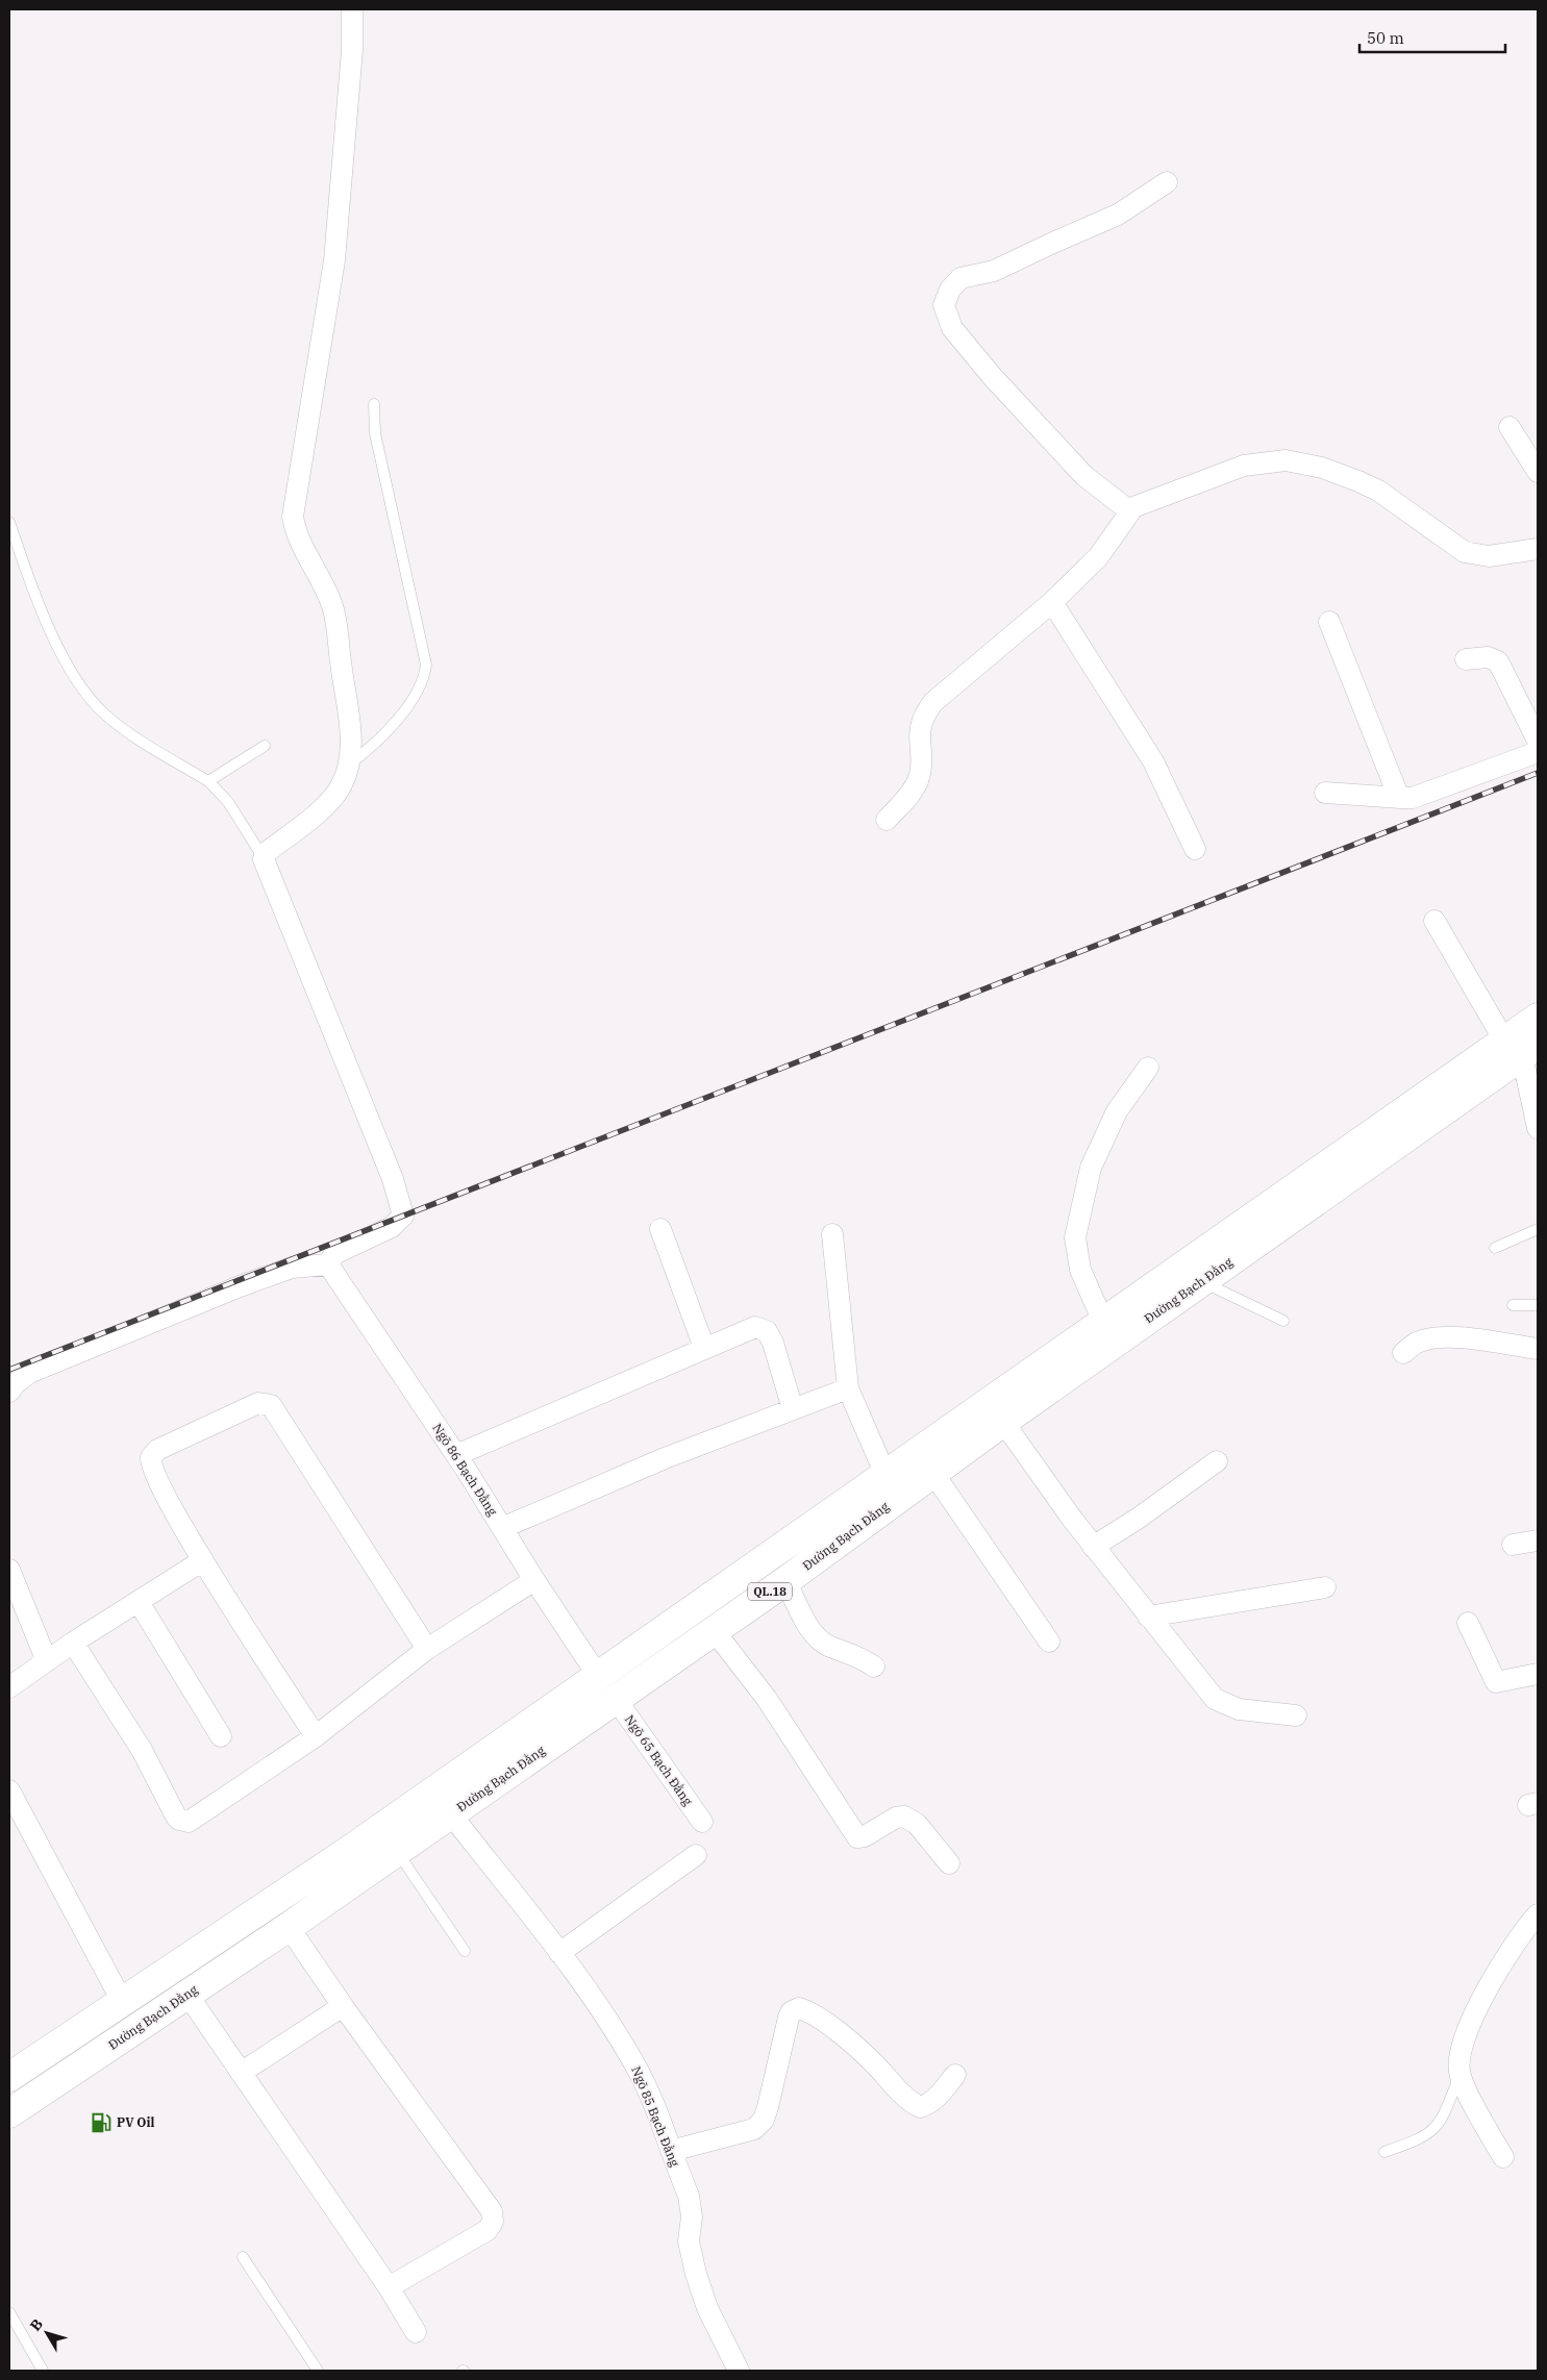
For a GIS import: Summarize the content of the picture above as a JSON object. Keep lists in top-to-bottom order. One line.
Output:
{"streets":{"highway":["Đường Bạch Đằng","QL.18"],"street":["Ngõ 86 Bạch Đằng","Ngõ 65 Bạch Đằng","Ngõ 85 Bạch Đằng"]},"crossings":[["Đường Bạch Đằng","Ngõ 86 Bạch Đằng"],["Đường Bạch Đằng","QL.18"],["Đường Bạch Đằng","Ngõ 65 Bạch Đằng"],["Đường Bạch Đằng","Ngõ 85 Bạch Đằng"]],"places":{"fuel station":["PV Oil"]},"scale_bar":"50 m","north":"top left"}
